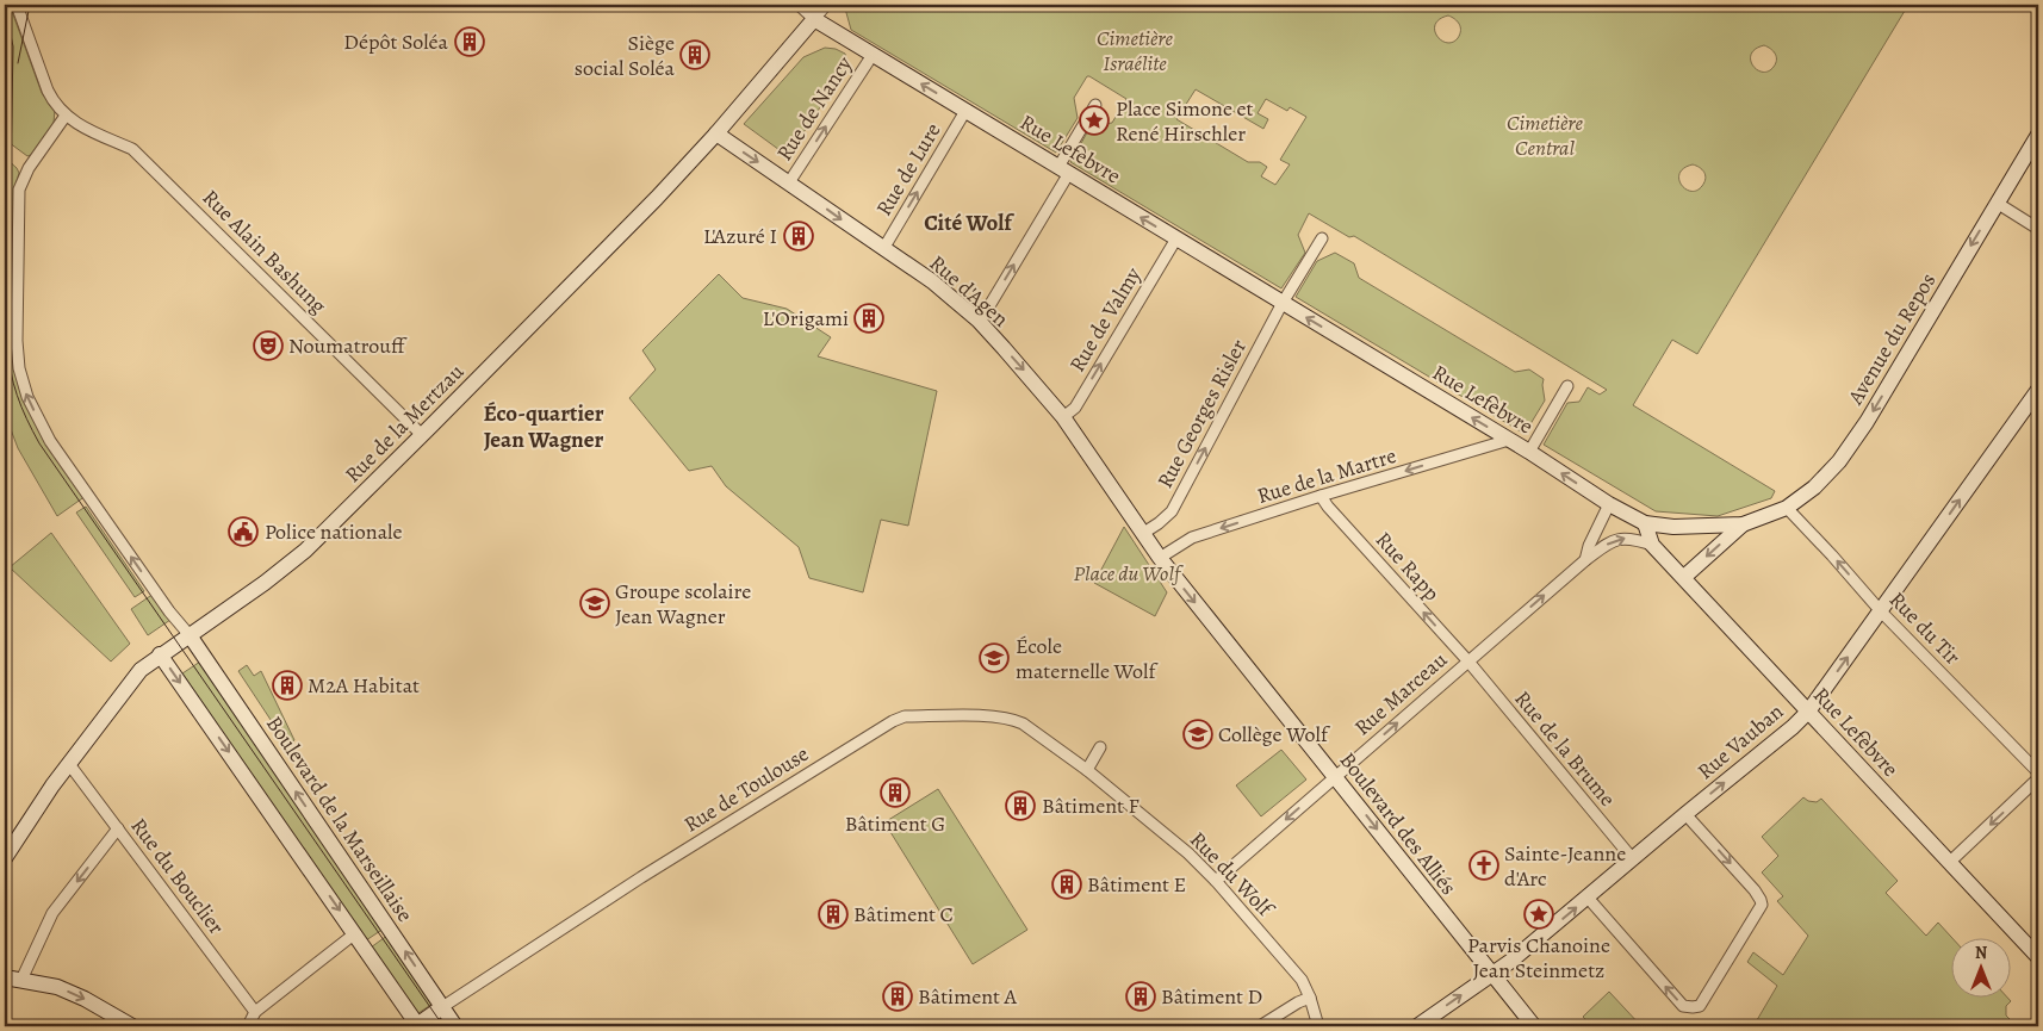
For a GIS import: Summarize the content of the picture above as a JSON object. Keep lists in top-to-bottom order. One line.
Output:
{"streets":{"main road":["Rue Lefèbvre","Rue d'Agen","Avenue du Repos","Rue de la Mertzau","Rue Vauban","Boulevard de la Marseillaise","Boulevard des Alliés"],"street":["Rue de Nancy","Rue de Lure","Rue Alain Bashung","Rue de Valmy","Rue Georges Risler","Rue de la Martre","Rue Rapp","Rue du Tir","Rue Marceau","Rue de la Brume","Rue de Toulouse","Rue du Wolf","Rue du Bouclier"]},"crossings":[["Rue de Nancy","Rue Lefèbvre"],["Rue de Nancy","Rue d'Agen"],["Rue Lefèbvre","Rue de Lure"],["Rue Lefèbvre","Rue de Valmy"],["Rue Lefèbvre","Avenue du Repos"],["Rue Lefèbvre","Rue Georges Risler"],["Rue Lefèbvre","Rue de la Mertzau"],["Rue Lefèbvre","Rue de la Martre"],["Rue Lefèbvre","Rue Marceau"],["Rue Lefèbvre","Rue Vauban"],["Rue de Lure","Rue d'Agen"],["Rue Alain Bashung","Rue de la Mertzau"],["Rue d'Agen","Rue de Valmy"],["Rue d'Agen","Rue Georges Risler"],["Rue d'Agen","Rue de la Mertzau"],["Rue d'Agen","Boulevard des Alliés"],["Avenue du Repos","Rue du Tir"],["Rue Georges Risler","Boulevard des Alliés"],["Rue de la Mertzau","Boulevard de la Marseillaise"],["Rue de la Mertzau","Rue du Bouclier"],["Rue de la Martre","Rue Rapp"],["Rue de la Martre","Boulevard des Alliés"],["Rue Rapp","Rue Marceau"],["Rue Rapp","Rue de la Brume"],["Rue du Tir","Rue Vauban"],["Rue Marceau","Rue de la Brume"],["Rue Marceau","Boulevard des Alliés"],["Rue Marceau","Rue du Wolf"],["Rue Vauban","Rue de la Brume"],["Rue Vauban","Boulevard des Alliés"],["Rue de Toulouse","Boulevard de la Marseillaise"],["Rue de Toulouse","Rue du Wolf"]],"one_way":["Rue de Nancy","Rue Lefèbvre","Rue de Lure","Rue d'Agen","Rue de Valmy","Avenue du Repos","Rue Georges Risler","Rue de la Martre","Rue Rapp","Rue du Tir","Rue Vauban","Boulevard des Alliés"],"districts":["Cité Wolf","Éco-quartier Jean Wagner"],"parks":["Cimetière Israélite","Cimetière Central","Place du Wolf"],"places":{"building":["Dépôt Soléa","Siège social Soléa","L'Azuré I","L'Origami","M2A Habitat","Bâtiment G","Bâtiment F","Bâtiment E","Bâtiment C","Bâtiment A","Bâtiment D"],"place":["Place Simone et René Hirschler","Parvis Chanoine Jean Steinmetz"],"theatre":["Noumatrouff"],"public building":["Police nationale"],"school or university":["Groupe scolaire Jean Wagner","École maternelle Wolf","Collège Wolf"],"church":["Sainte-Jeanne d'Arc"]},"north":"top"}
